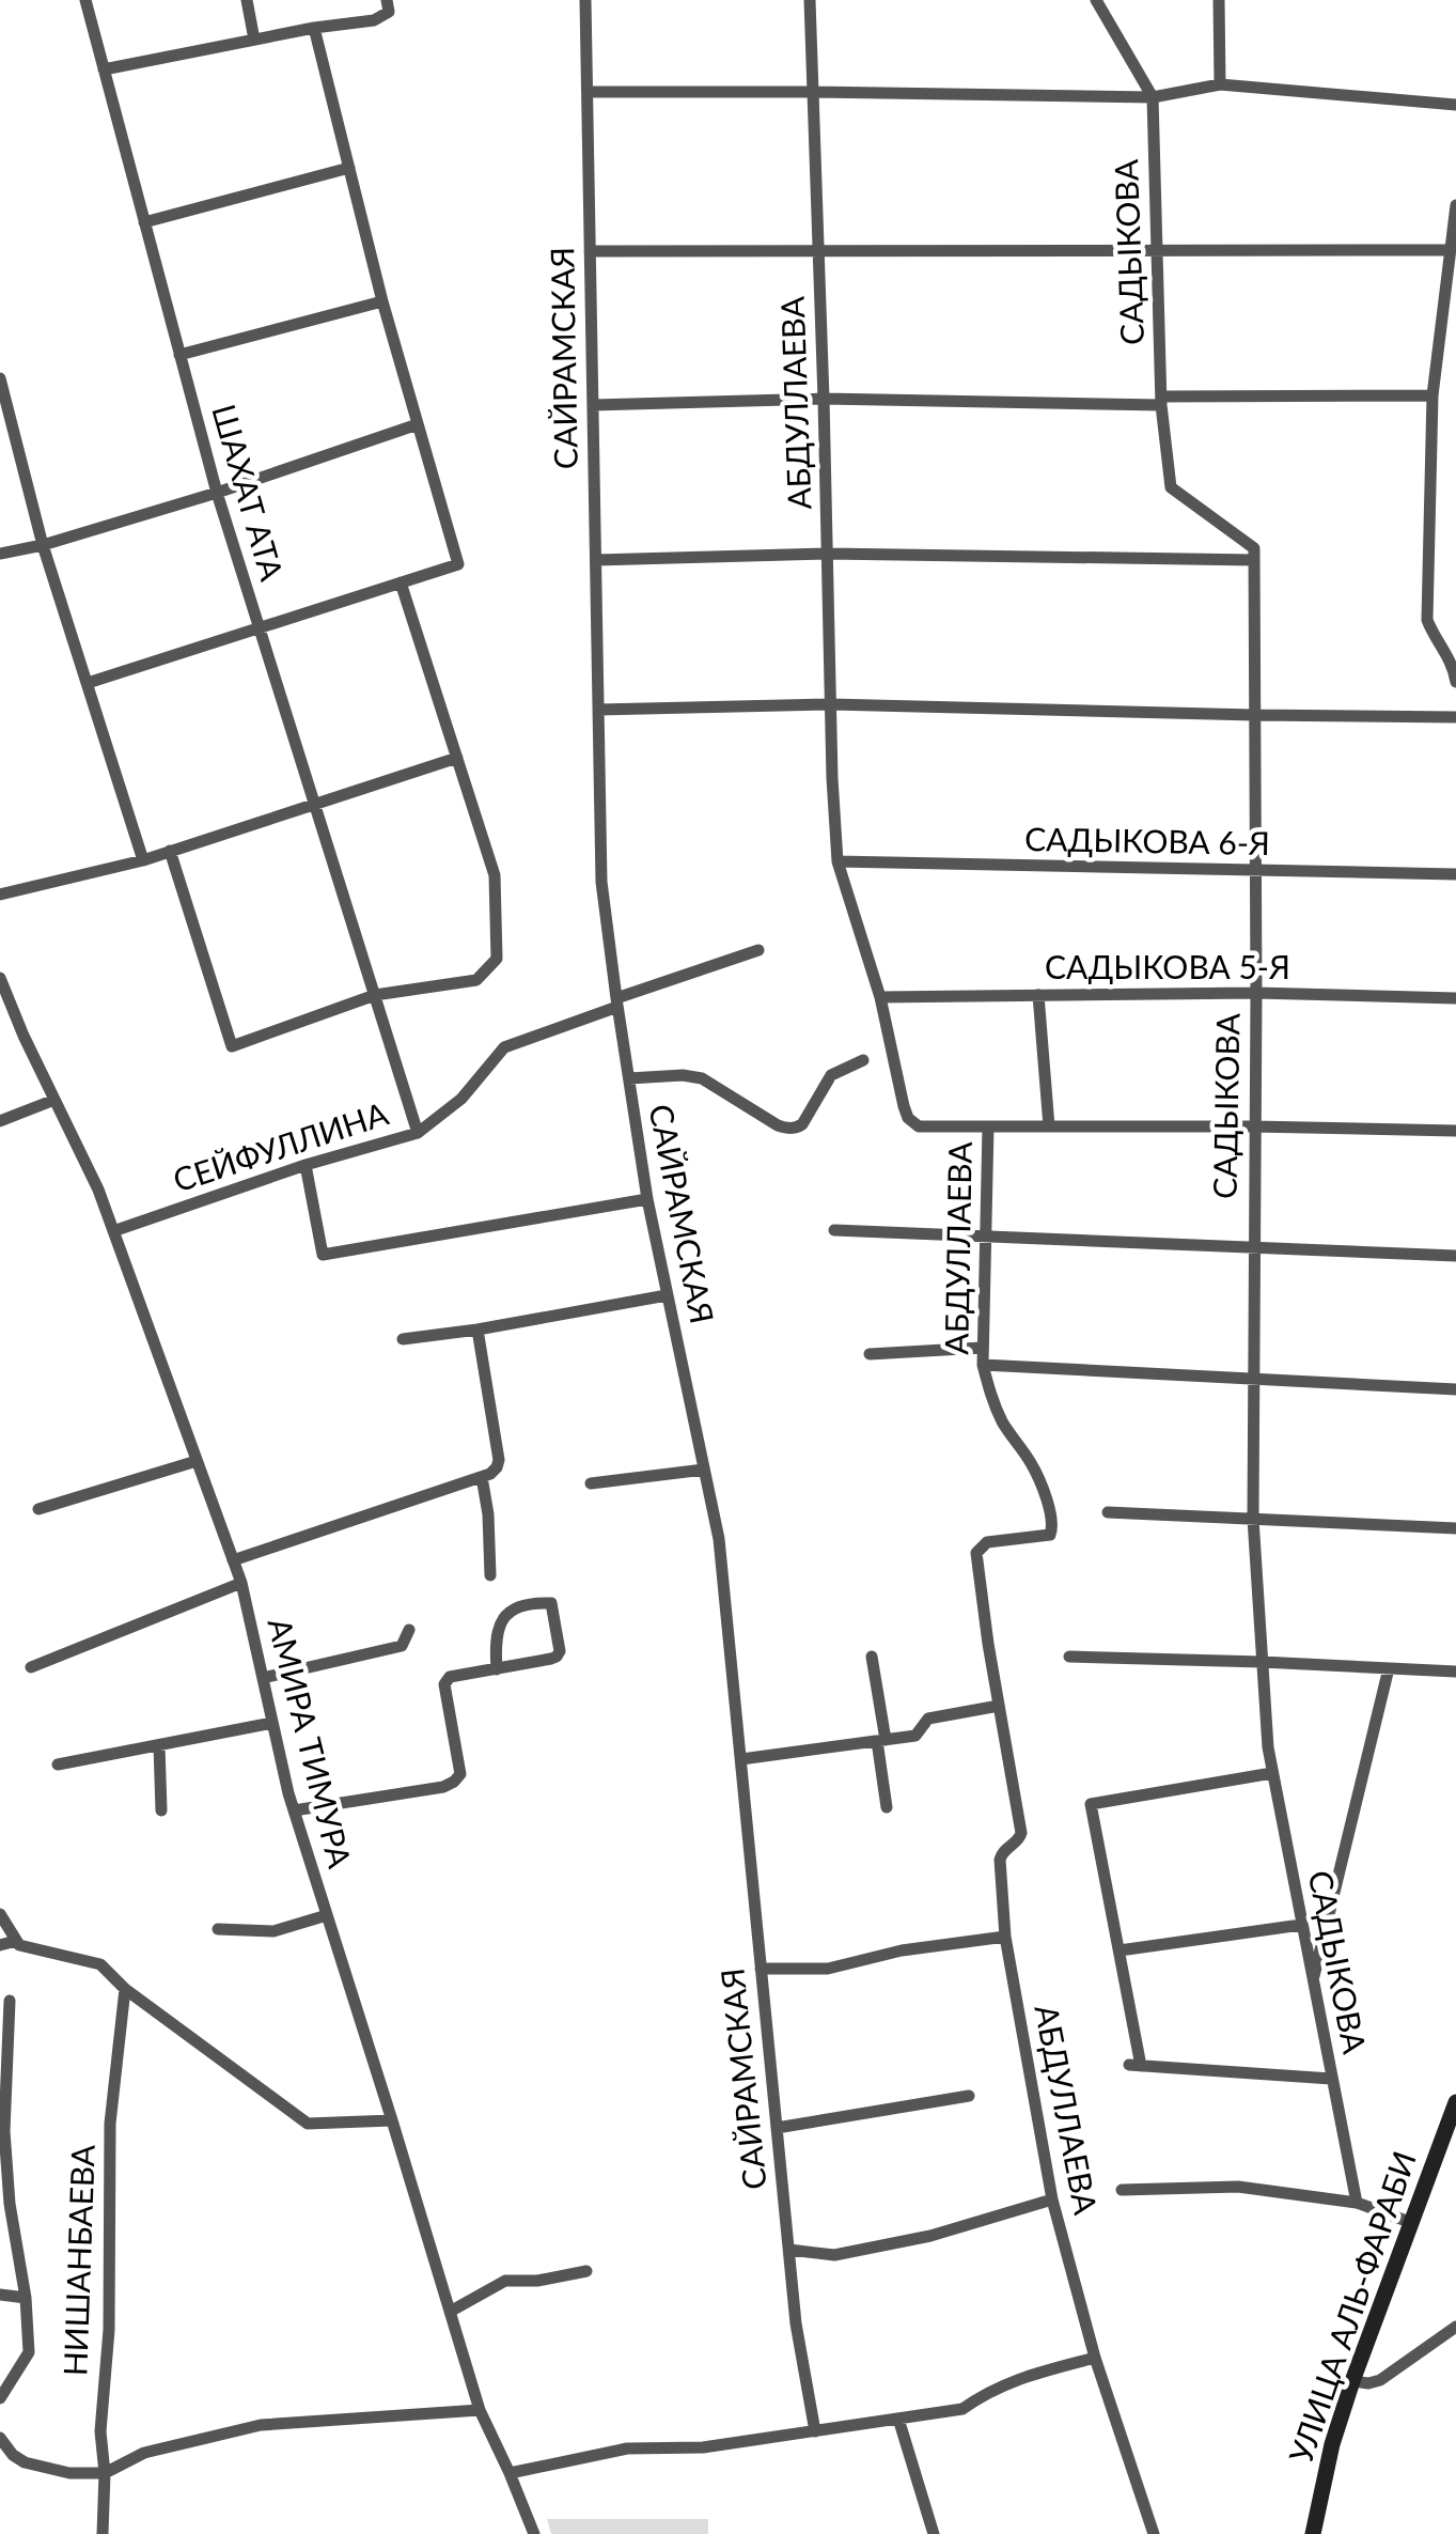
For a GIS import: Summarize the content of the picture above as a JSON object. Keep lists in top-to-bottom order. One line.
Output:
{"streets":{"main road":["УЛИЦА АЛЬ-ФАРАБИ"],"street":["САДЫКОВА","САЙРАМСКАЯ","АБДУЛЛАЕВА","ШАХАТ АТА","САДЫКОВА 6-Я","САДЫКОВА 5-Я","СЕЙФУЛЛИНА","АМИРА ТИМУРА","НИШАНБАЕВА"]},"crossings":[["САДЫКОВА","САДЫКОВА 6-Я"],["САДЫКОВА","САДЫКОВА 5-Я"],["САЙРАМСКАЯ","СЕЙФУЛЛИНА"],["АБДУЛЛАЕВА","САДЫКОВА 6-Я"],["АБДУЛЛАЕВА","САДЫКОВА 5-Я"],["ШАХАТ АТА","СЕЙФУЛЛИНА"],["СЕЙФУЛЛИНА","АМИРА ТИМУРА"]]}
